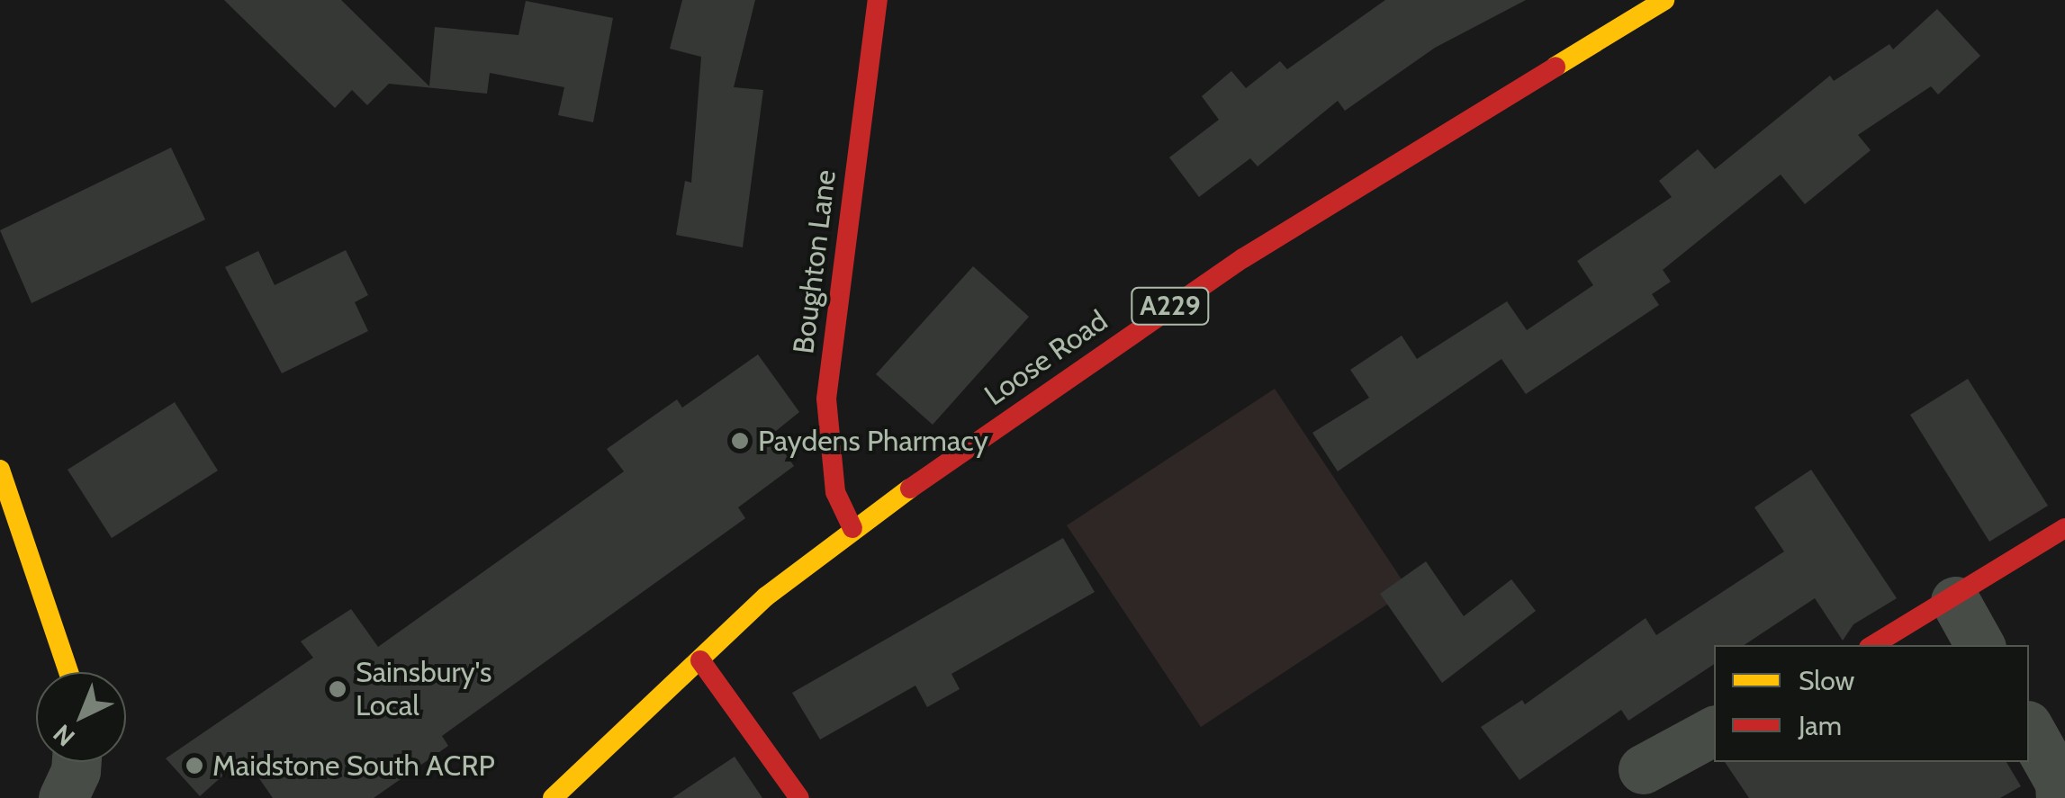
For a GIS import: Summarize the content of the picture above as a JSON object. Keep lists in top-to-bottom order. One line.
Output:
{"streets":{"main road":["Boughton Lane","A229","Loose Road"]},"crossings":[["Boughton Lane","Loose Road"]],"places":["Paydens Pharmacy","Sainsbury's Local","Maidstone South ACRP"],"legend":["Slow","Jam"],"north":"bottom left"}
